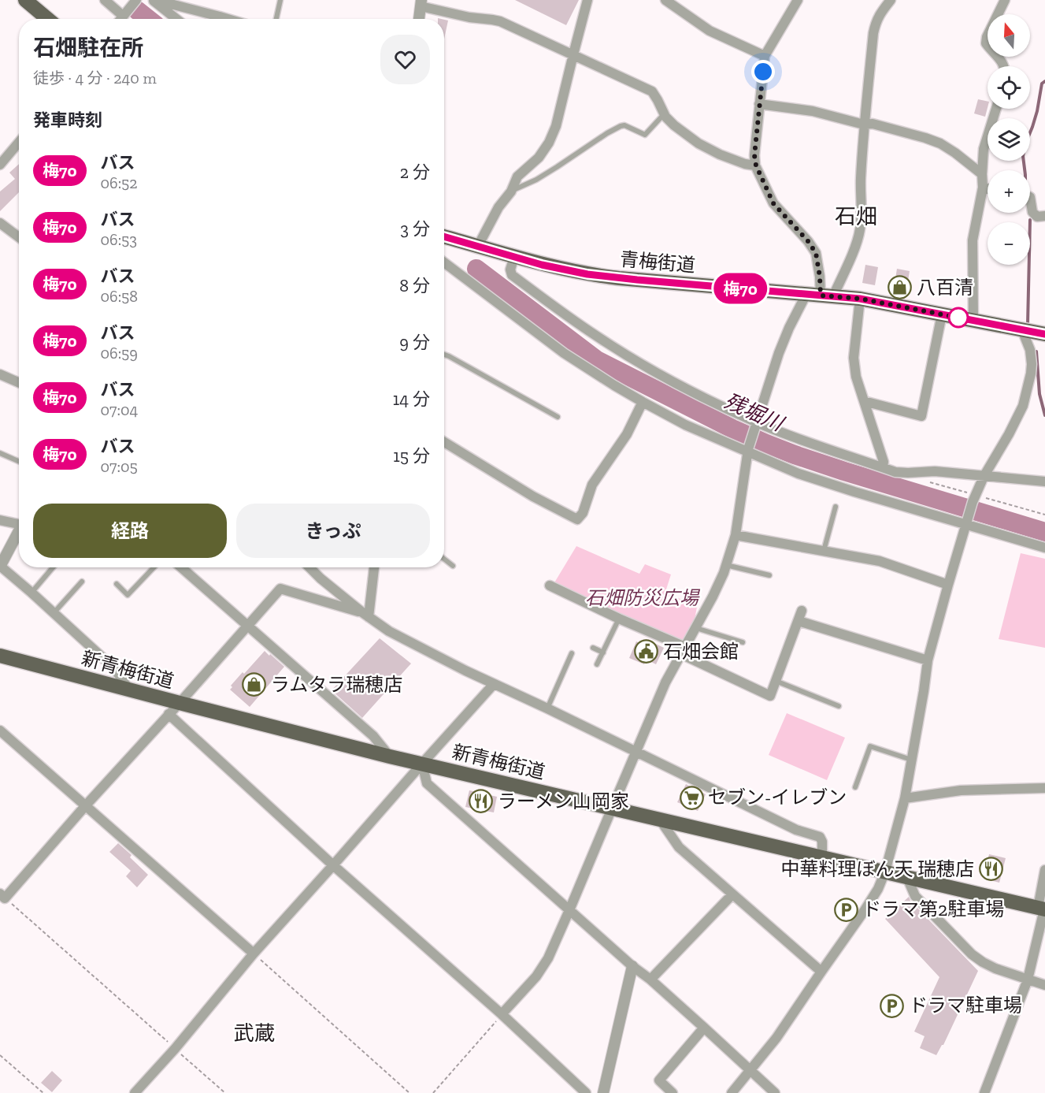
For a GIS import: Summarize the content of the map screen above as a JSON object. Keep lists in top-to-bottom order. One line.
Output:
{"streets":{"main road":["青梅街道","新青梅街道"]},"districts":["石畑","武蔵"],"water":["残堀川"],"parks":["石畑防災広場"],"places":{"shop":["八百清","ラムタラ瑞穂店"],"public building":["石畑会館"],"supermarket":["セブン-イレブン"],"restaurant":["ラーメン山岡家","中華料理ぼん天 瑞穂店"],"parking":["ドラマ第2駐車場","ドラマ駐車場"]},"lines":["bus line 梅70"],"north":"top","page":{"on_map":"梅70","map_buttons":["+","−"],"heading":[["石畑駐在所","徒歩 · 4 分 · 240 m"],"発車時刻"],"list":[{"mark":"梅70","name":"バス","note":"06:52","value":"2 分"},{"mark":"梅70","name":"バス","note":"06:53","value":"3 分"},{"mark":"梅70","name":"バス","note":"06:58","value":"8 分"},{"mark":"梅70","name":"バス","note":"06:59","value":"9 分"},{"mark":"梅70","name":"バス","note":"07:04","value":"14 分"},{"mark":"梅70","name":"バス","note":"07:05","value":"15 分"}],"buttons":["経路","きっぷ"]}}
